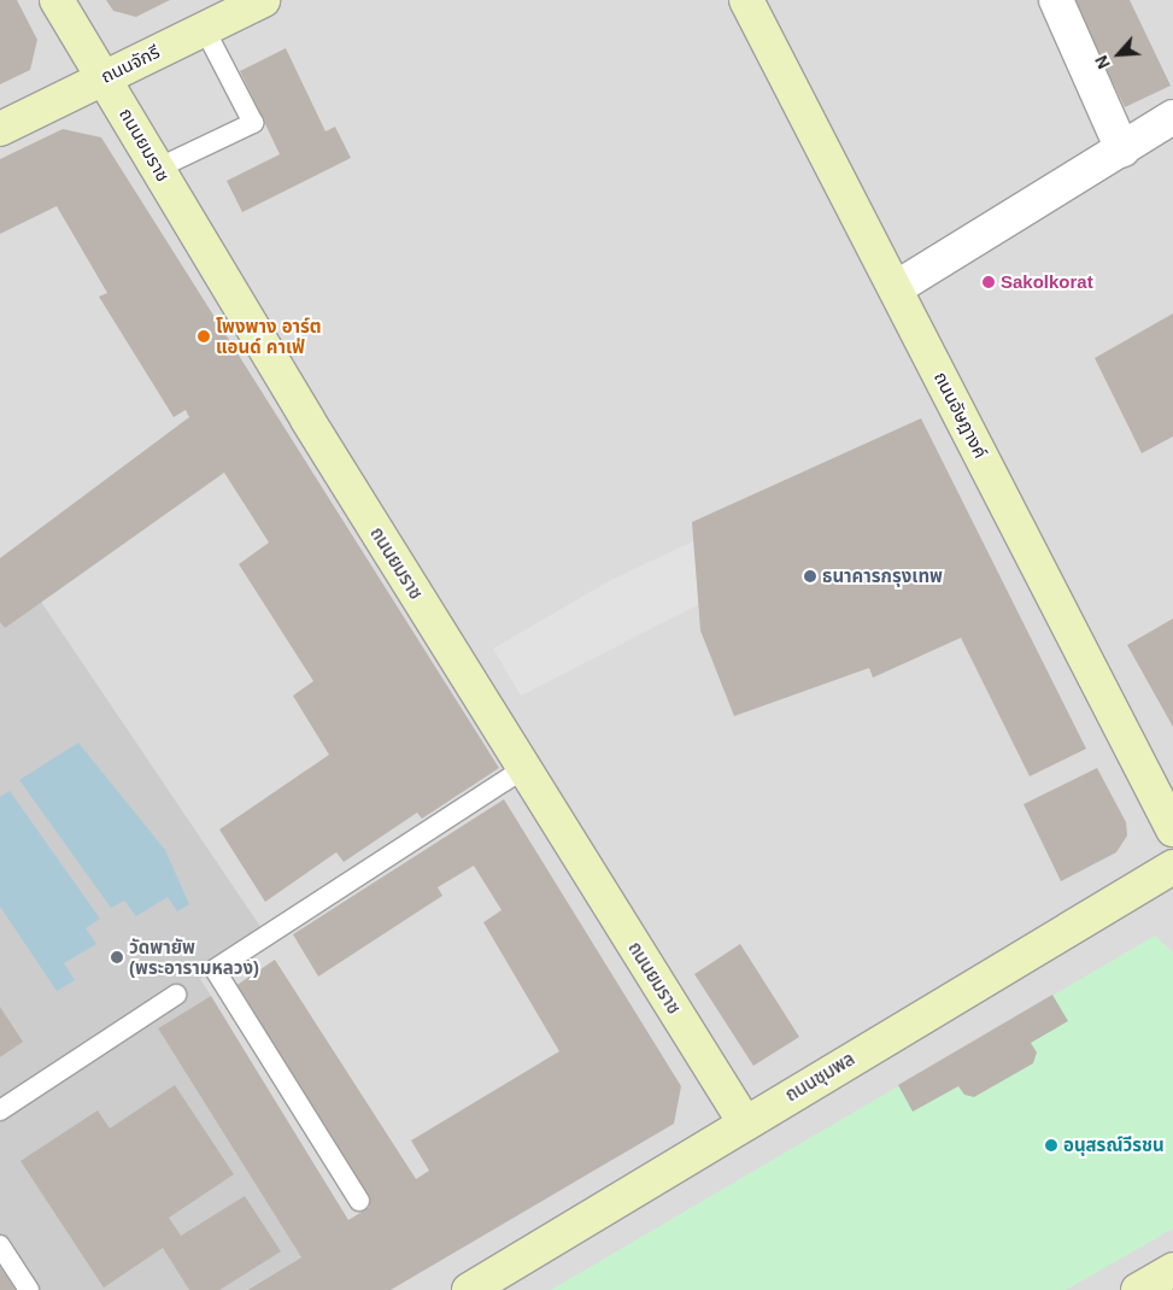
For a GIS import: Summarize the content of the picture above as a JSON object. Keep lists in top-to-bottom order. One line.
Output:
{"streets":{"main road":["ถนนจักรี","ถนนยมราช","ถนนอัษฎางค์","ถนนชุมพล"]},"crossings":[["ถนนจักรี","ถนนยมราช"],["ถนนยมราช","ถนนชุมพล"]],"places":["Sakolkorat","โพงพาง อาร์ต แอนด์ คาเฟ่","ธนาคารกรุงเทพ","วัดพายัพ (พระอารามหลวง)","อนุสรณ์วีรชน"],"north":"bottom left"}
